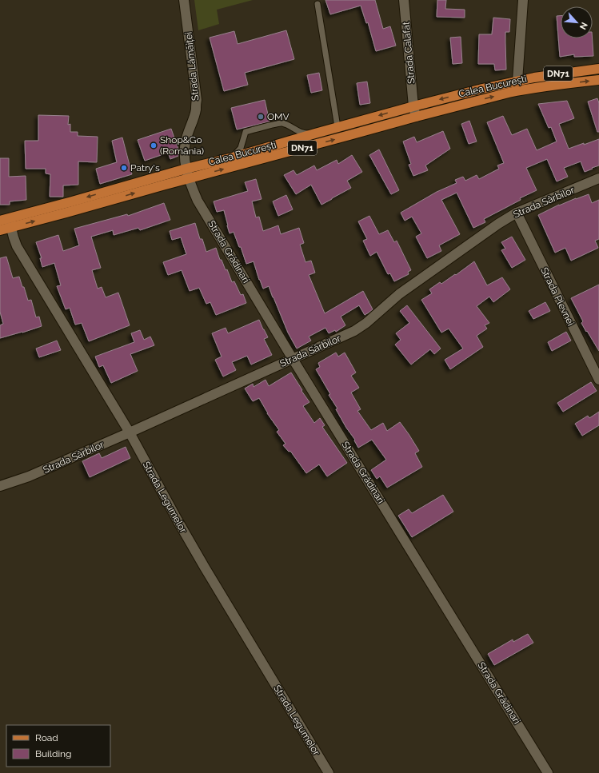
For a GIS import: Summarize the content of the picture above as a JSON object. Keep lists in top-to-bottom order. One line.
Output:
{"streets":{"main road":["DN71","Calea București"],"street":["Strada Calafat","Strada Lămâiței","Strada Sârbilor","Strada Grădinari","Strada Plevnei","Strada Legumelor"]},"crossings":[["Strada Calafat","Calea București"],["Strada Lămâiței","Calea București"],["Strada Lămâiței","Strada Grădinari"],["Calea București","Strada Grădinari"],["Calea București","Strada Legumelor"],["Strada Sârbilor","Strada Grădinari"],["Strada Sârbilor","Strada Plevnei"],["Strada Sârbilor","Strada Legumelor"]],"places":["OMV","Shop&Go (România)","Patry's"],"legend":["Road","Building"],"north":"bottom right"}
